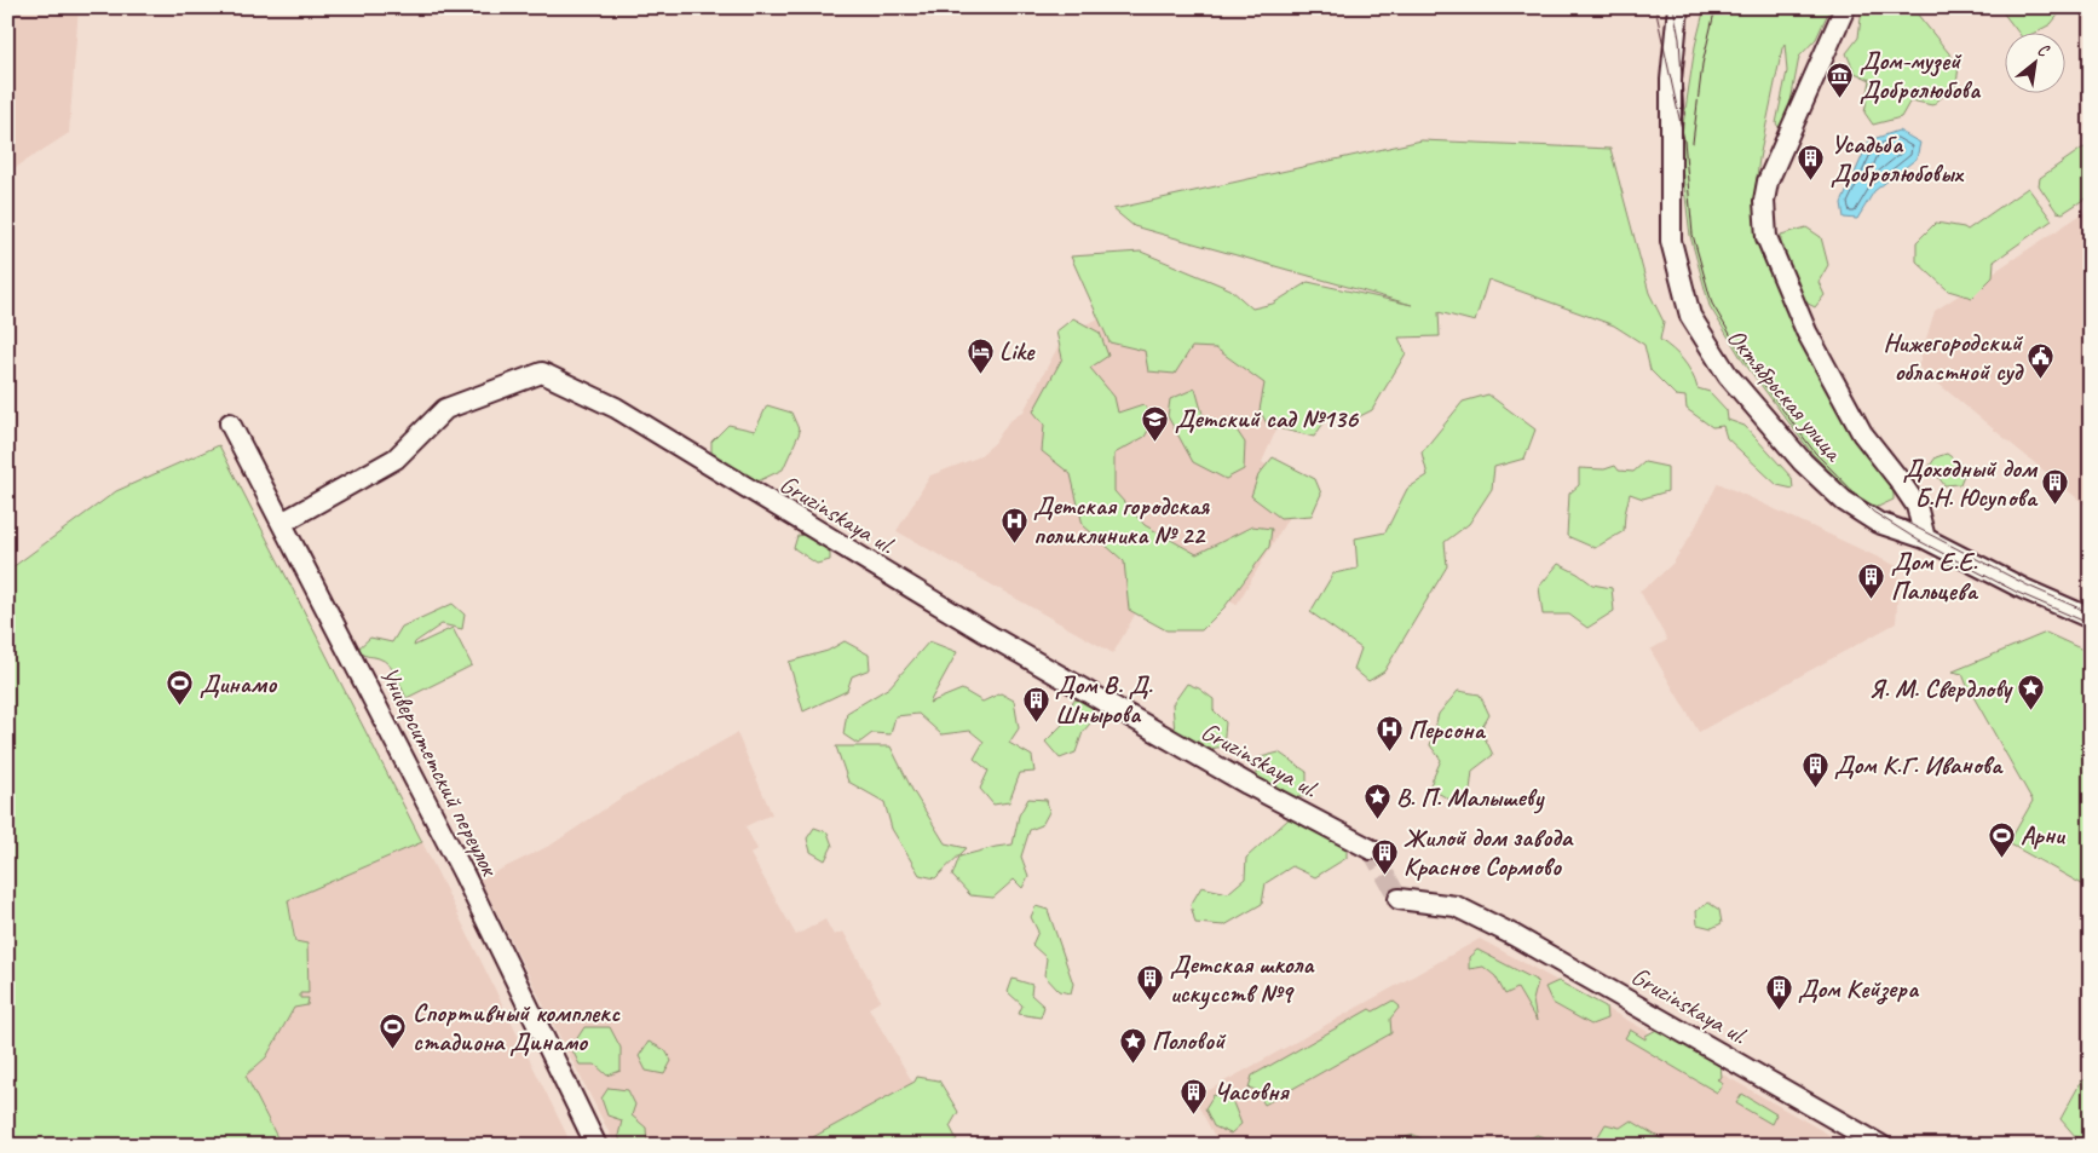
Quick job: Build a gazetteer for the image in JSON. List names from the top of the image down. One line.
{"streets":{"street":["Октябрьская улица","Gruzinskaya ul.","Университетский переулок"]},"crossings":[["Gruzinskaya ul.","Университетский переулок"]],"places":{"museum":["Дом-музей Добролюбова"],"building":["Усадьба Добролюбовых","Доходный дом Б.Н. Юсупова","Дом Е.Е. Пальцева","Дом В. Д. Шнырова","Дом К.Г. Иванова","Жилой дом завода Красное Сормово","Детская школа искусств №9","Дом Кейзера","Часовня"],"hotel":["Like"],"public building":["Нижегородский областной суд"],"school or university":["Детский сад №136"],"hospital":["Детская городская поликлиника № 22","Персона"],"sports":["Динамо","Арни","Спортивный комплекс стадиона Динамо"],"place":["Я. М. Свердлову","В. П. Малышеву","Половой"]},"north":"top right"}
